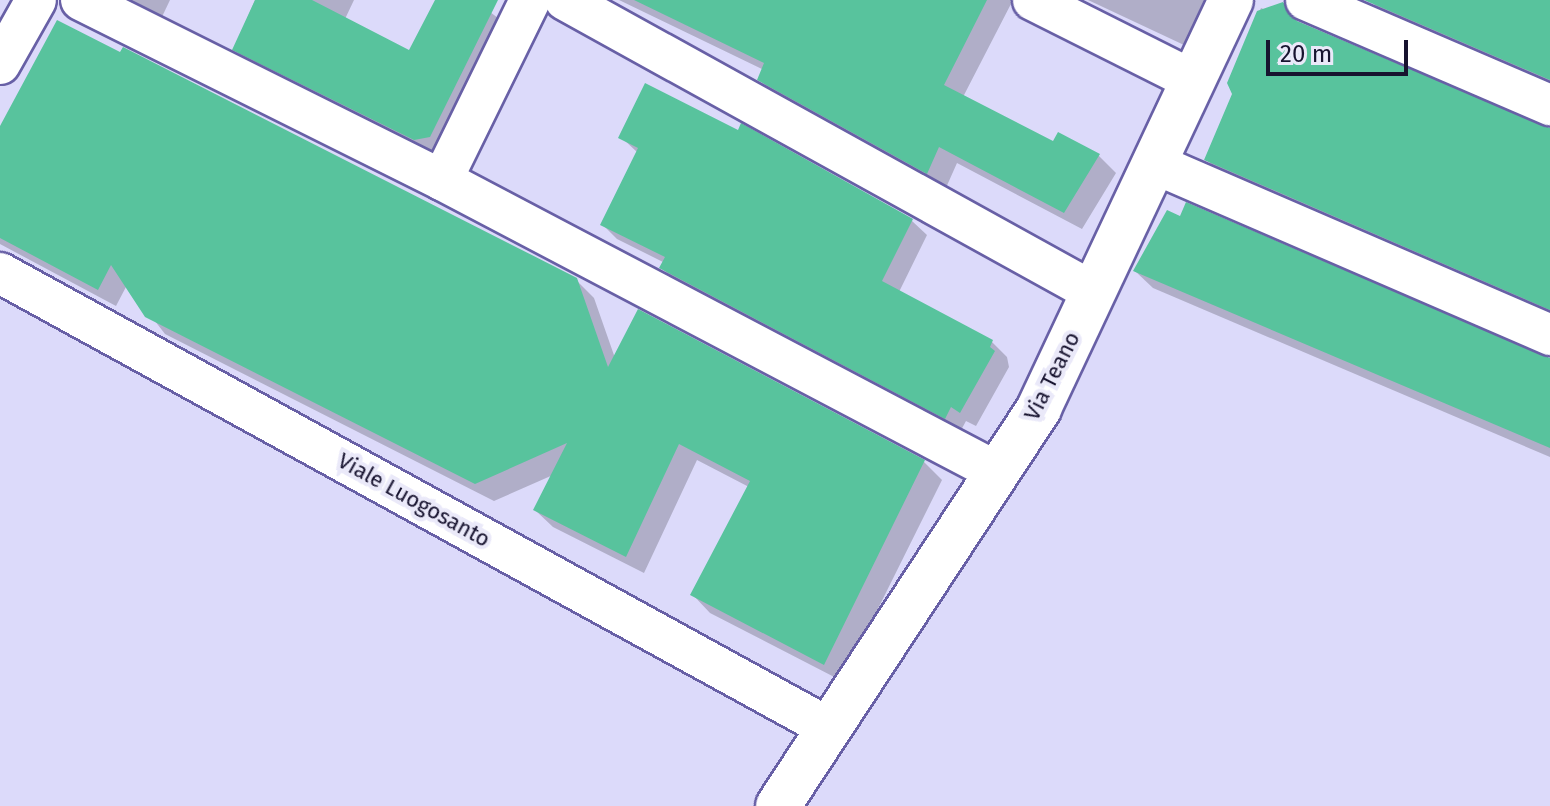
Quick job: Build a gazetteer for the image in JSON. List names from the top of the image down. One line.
{"streets":{"street":["Via Teano","Viale Luogosanto"]},"crossings":[["Via Teano","Viale Luogosanto"]],"scale_bar":"20 m"}
